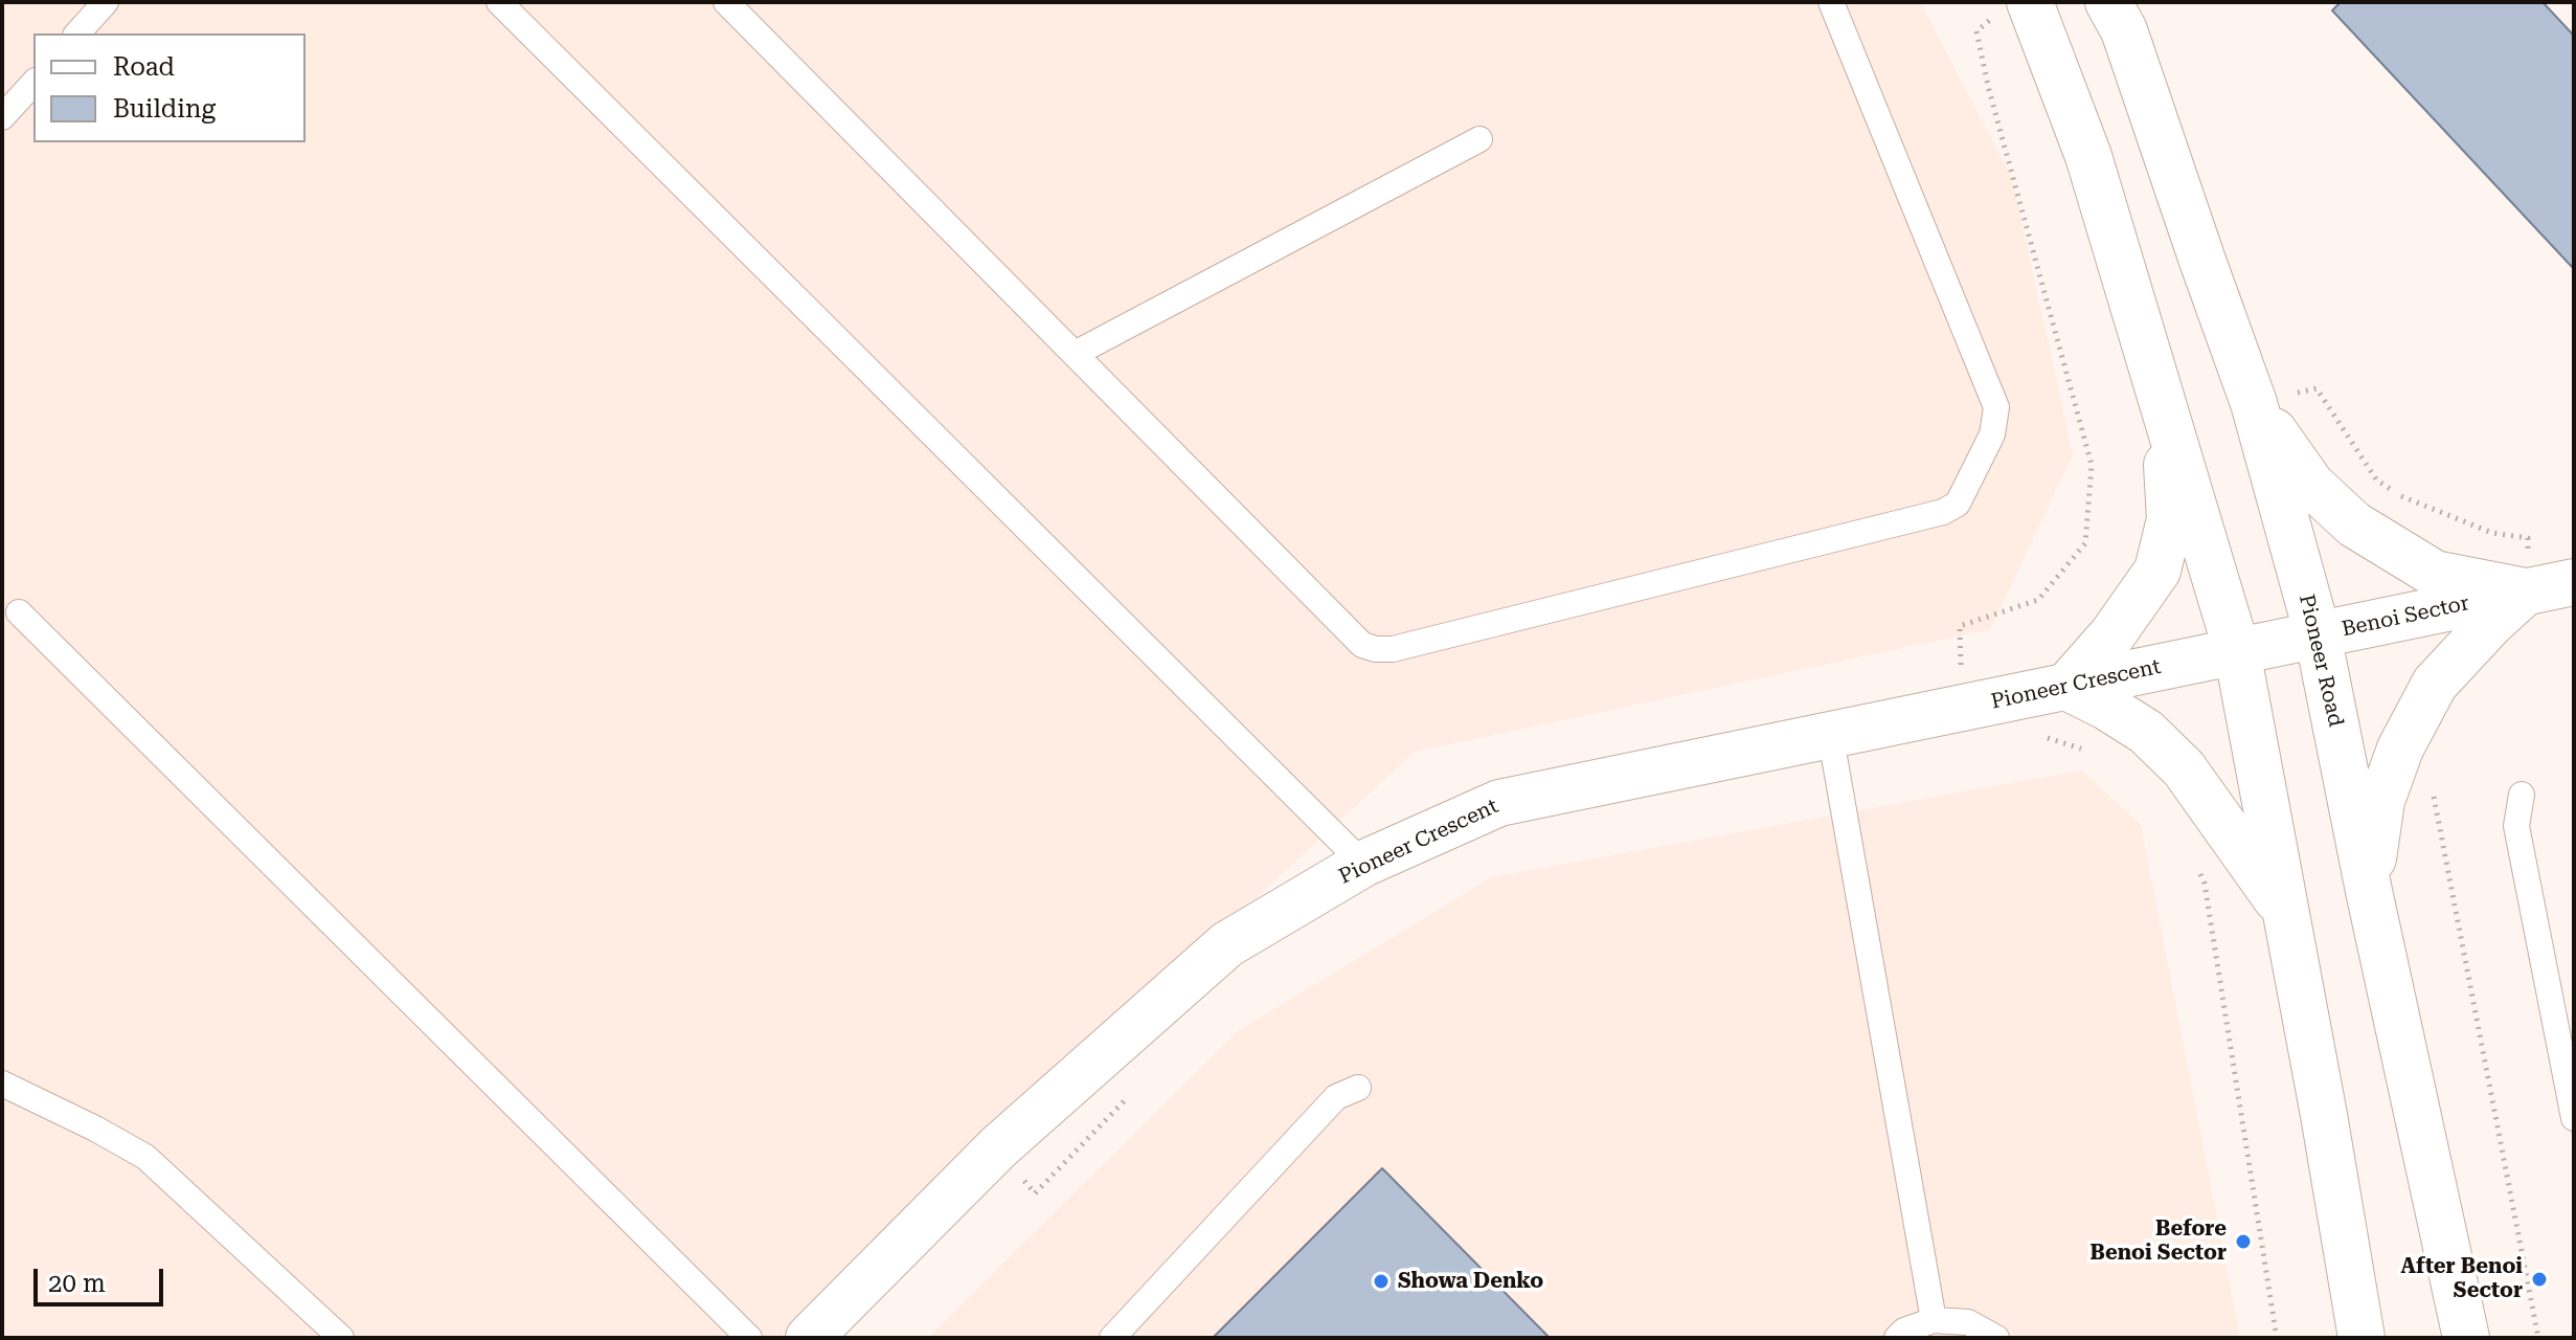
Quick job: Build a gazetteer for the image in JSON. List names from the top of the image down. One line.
{"streets":{"main road":["Benoi Sector","Pioneer Road","Pioneer Crescent"]},"crossings":[["Benoi Sector","Pioneer Road"],["Benoi Sector","Pioneer Crescent"]],"places":["Before Benoi Sector","After Benoi Sector","Showa Denko"],"legend":["Road","Building"],"scale_bar":"20 m"}
